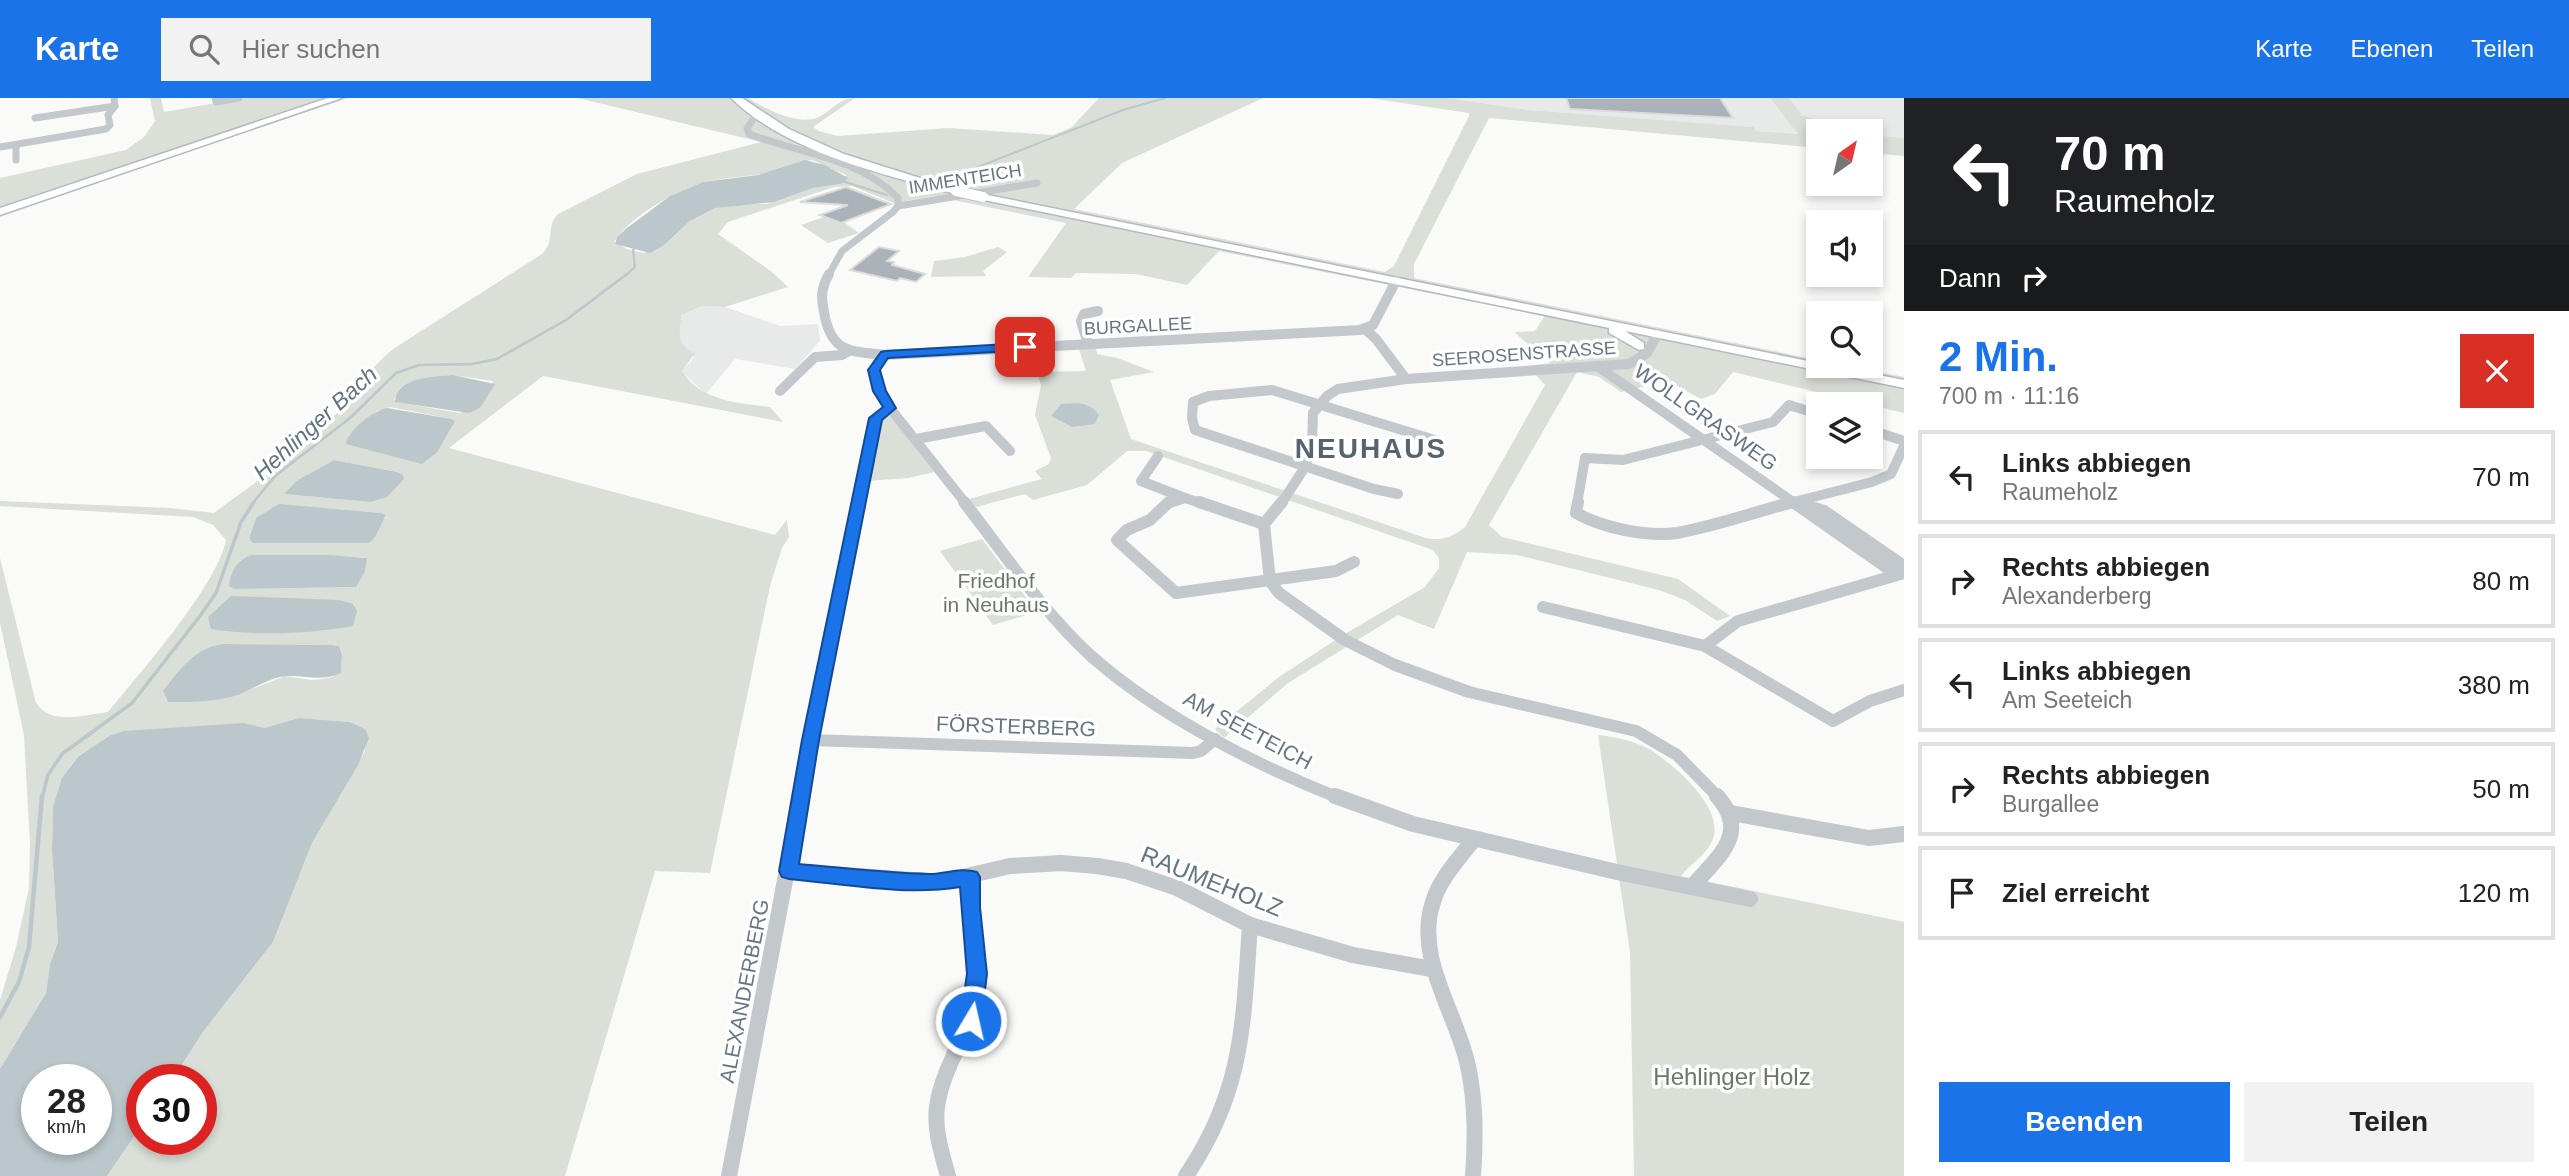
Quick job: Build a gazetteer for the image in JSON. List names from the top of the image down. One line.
{"streets":{"street":["IMMENTEICH","BURGALLEE","SEEROSENSTRASSE","WOLLGRASWEG","FÖRSTERBERG","AM SEETEICH","RAUMEHOLZ","ALEXANDERBERG"]},"crossings":[["BURGALLEE","SEEROSENSTRASSE"],["BURGALLEE","AM SEETEICH"],["SEEROSENSTRASSE","WOLLGRASWEG"],["FÖRSTERBERG","AM SEETEICH"],["FÖRSTERBERG","ALEXANDERBERG"],["AM SEETEICH","ALEXANDERBERG"],["RAUMEHOLZ","ALEXANDERBERG"]],"districts":["NEUHAUS"],"water":["Hehlinger Bach"],"parks":["Friedhof in Neuhaus","Hehlinger Holz"],"north":"top right","page":{"header":"Karte","search":"Hier suchen","nav":["Karte","Ebenen","Teilen"],"turn":["70 m","Raumeholz"],"then":"Dann","heading":["2 Min.","700 m · 11:16"],"list":[{"name":"Links abbiegen","note":"Raumeholz","value":"70 m"},{"name":"Rechts abbiegen","note":"Alexanderberg","value":"80 m"},{"name":"Links abbiegen","note":"Am Seeteich","value":"380 m"},{"name":"Rechts abbiegen","note":"Burgallee","value":"50 m"},{"name":"Ziel erreicht","value":"120 m"}],"speed":"28 km/h","limit":"30","buttons":["Beenden","Teilen"]}}
